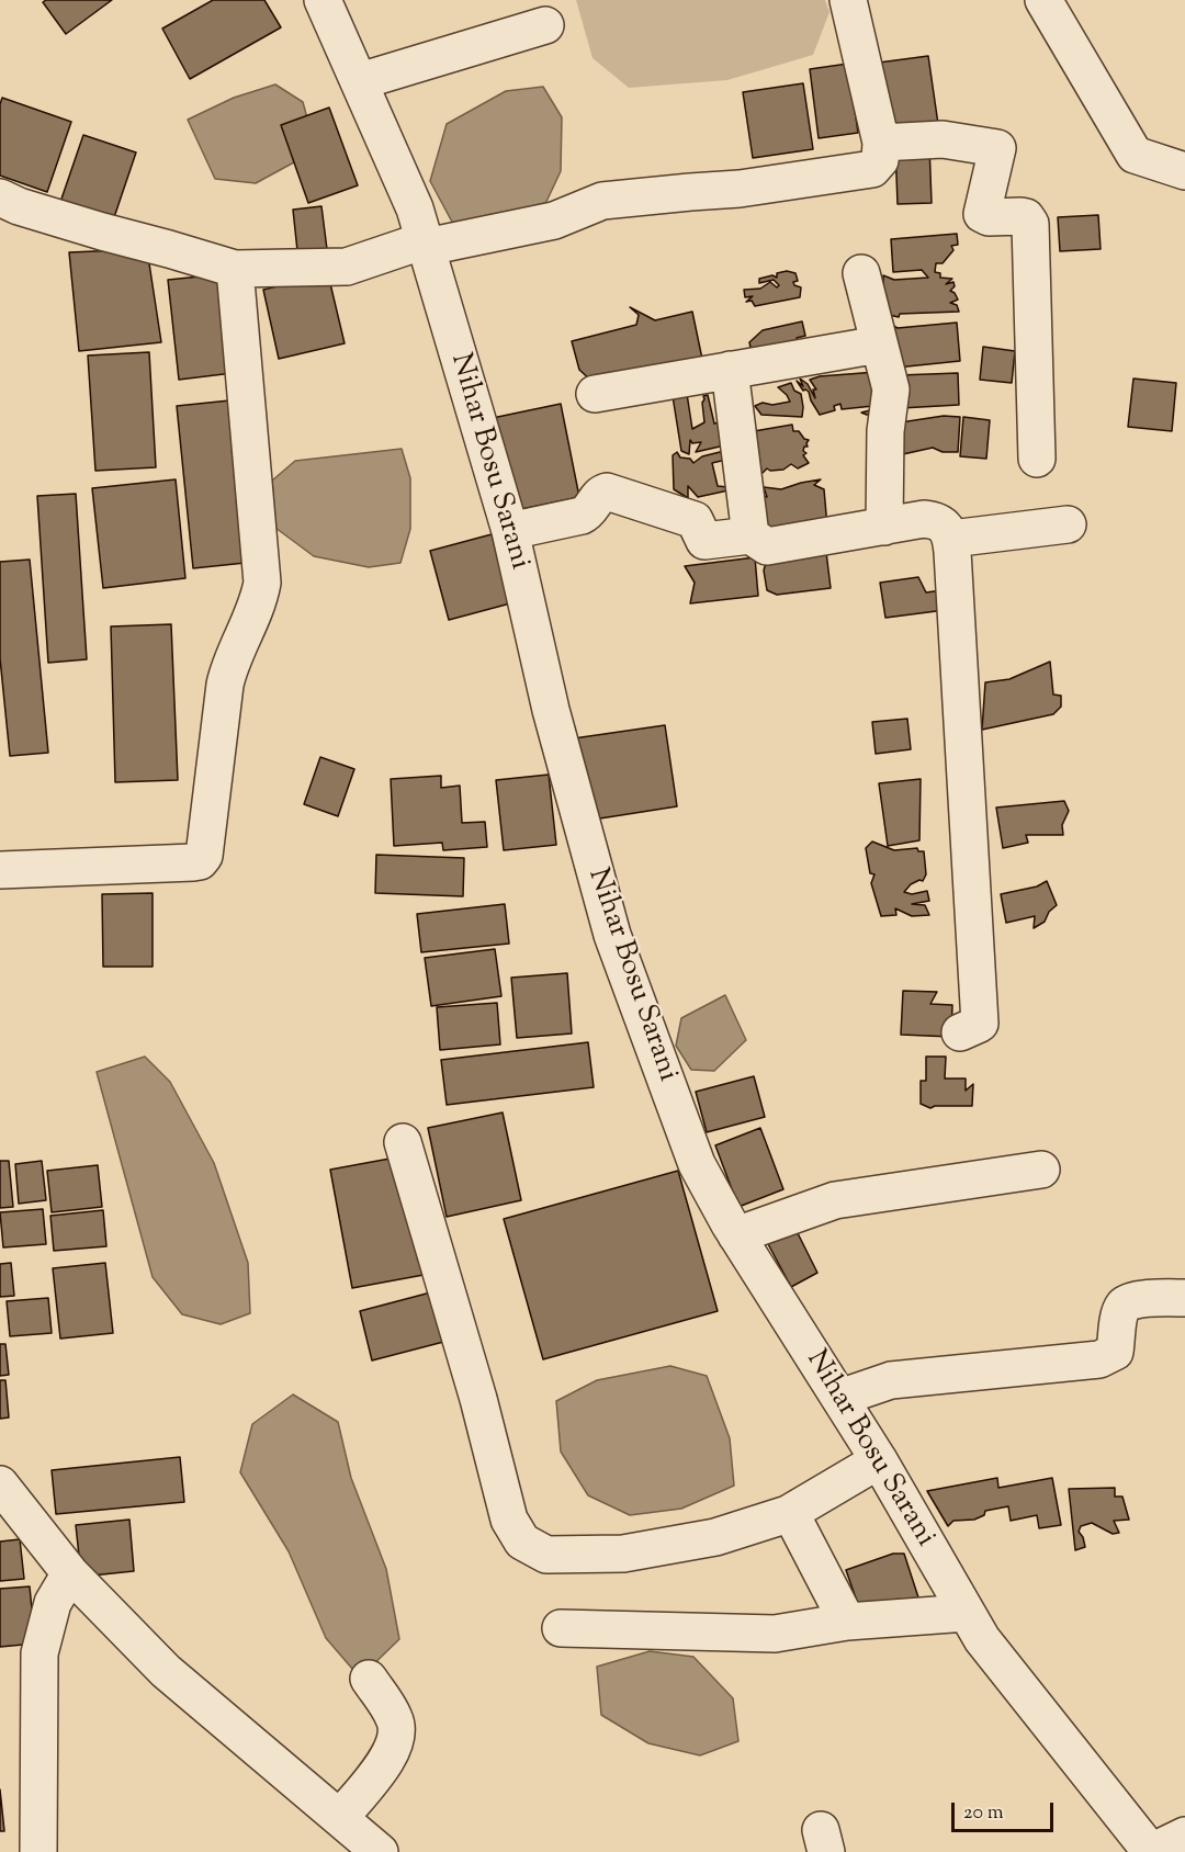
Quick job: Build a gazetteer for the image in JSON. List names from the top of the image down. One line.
{"streets":{"street":["Nihar Bosu Sarani"]},"scale_bar":"20 m"}
